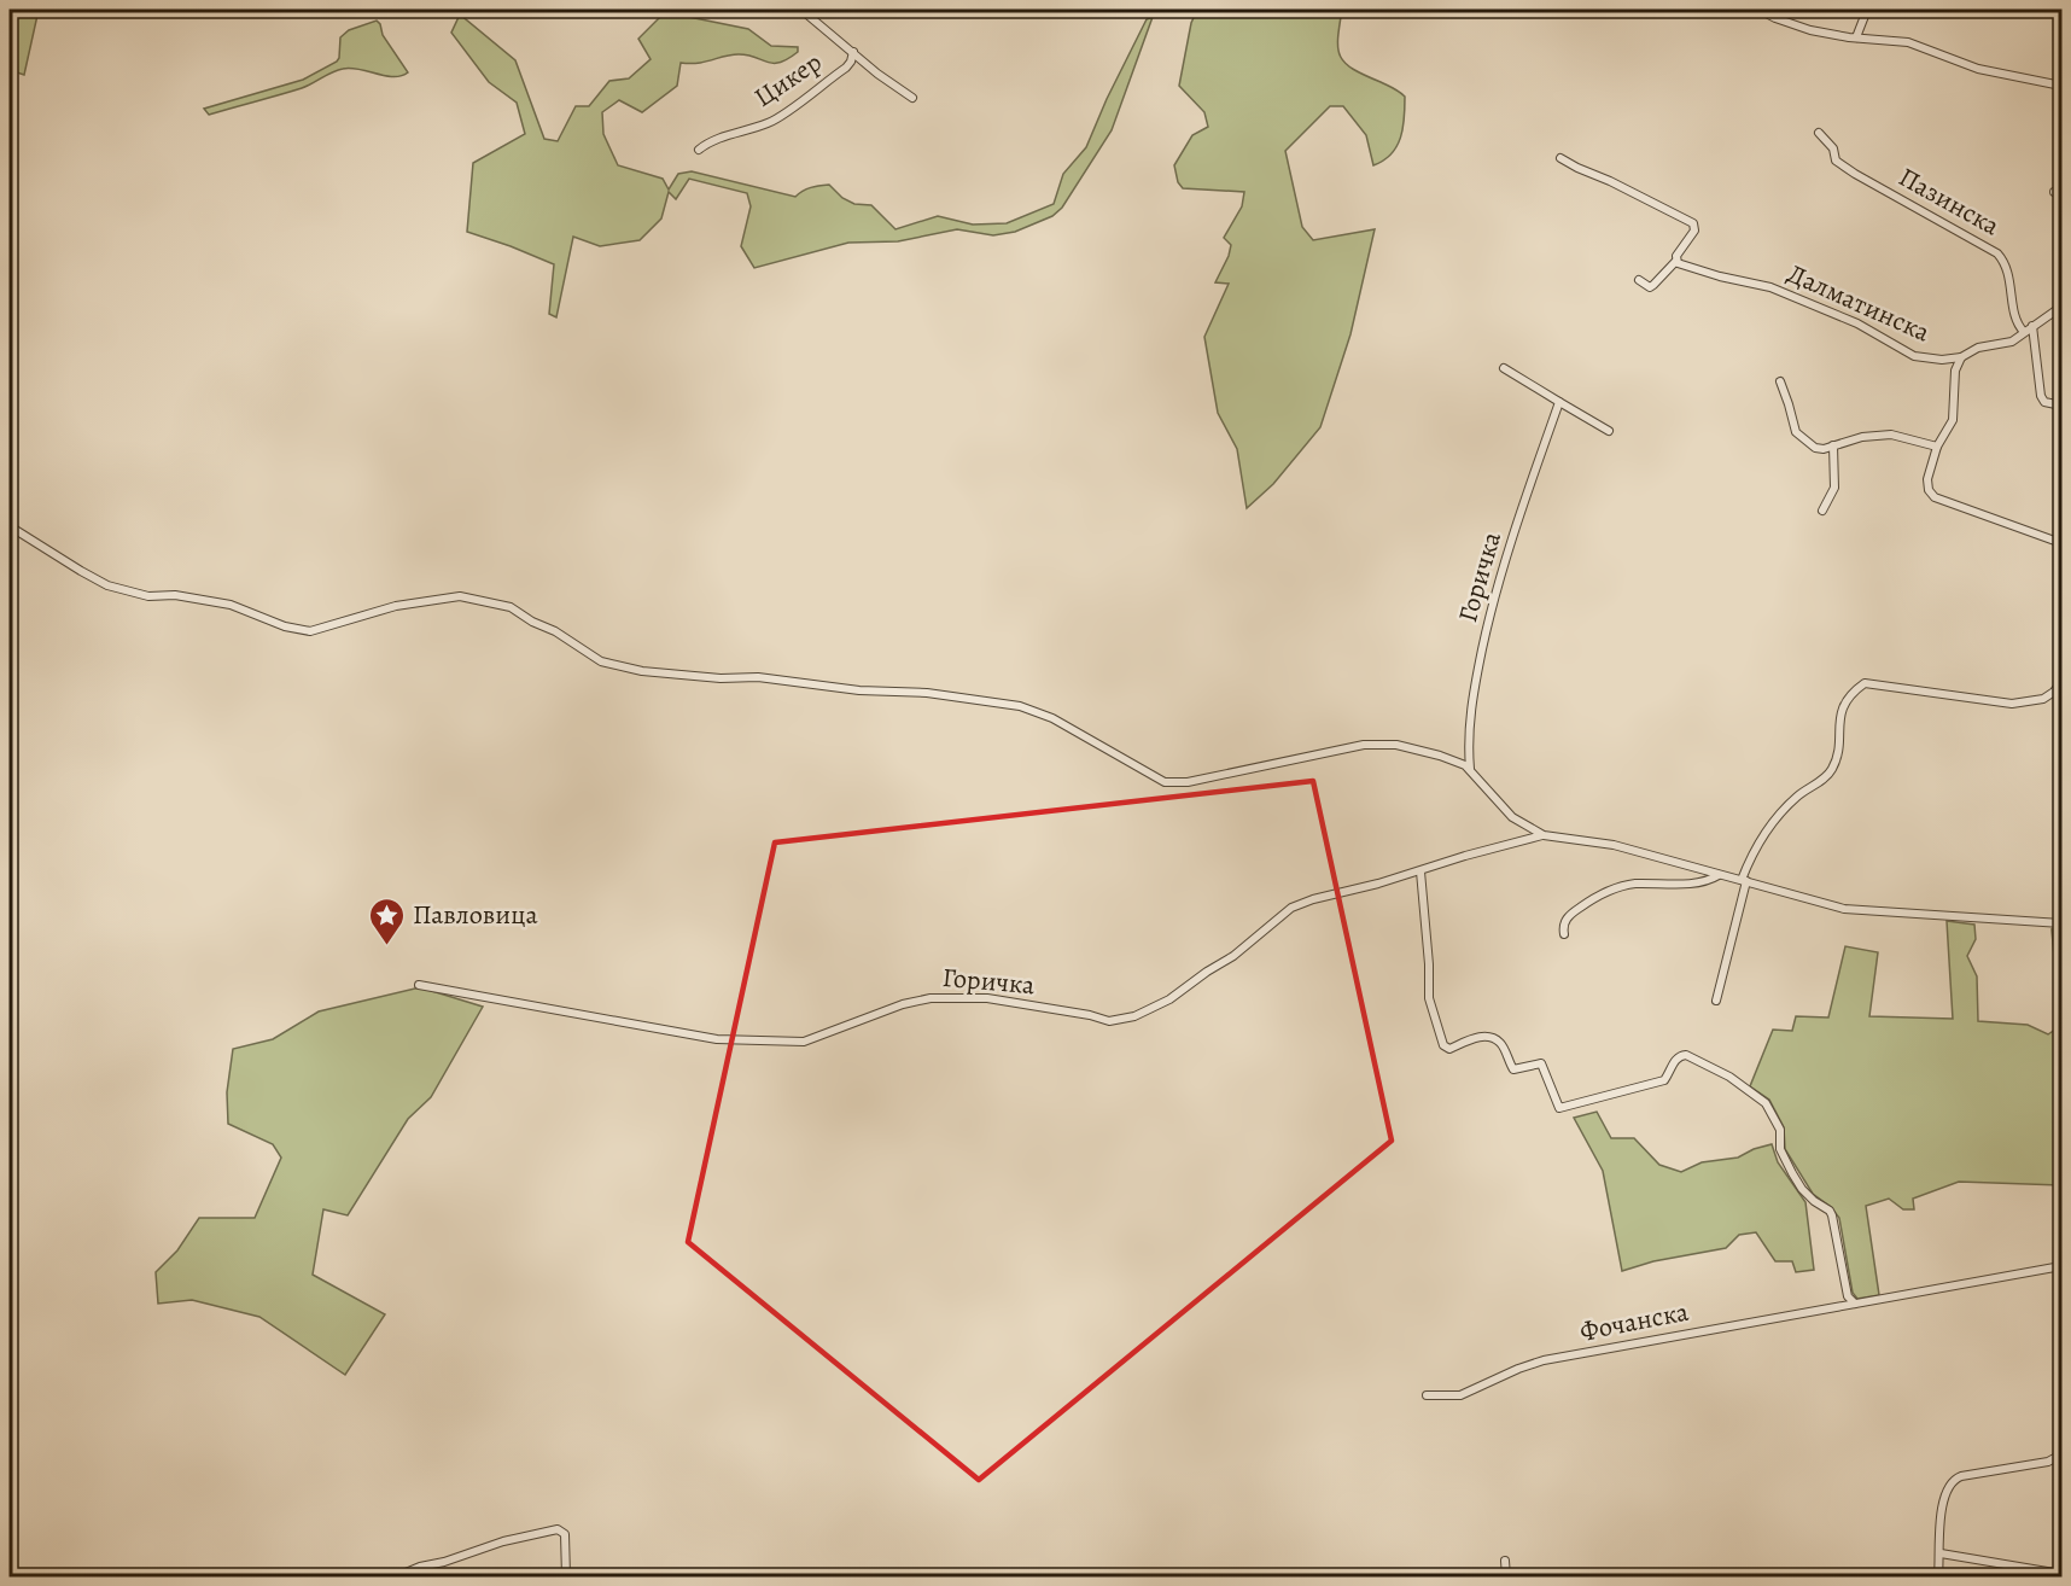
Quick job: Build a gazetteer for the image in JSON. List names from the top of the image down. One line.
{"streets":{"street":["Цикер","Пазинска","Далматинска","Горичка","Фочанска"]},"places":{"place":["Павловица"]}}
